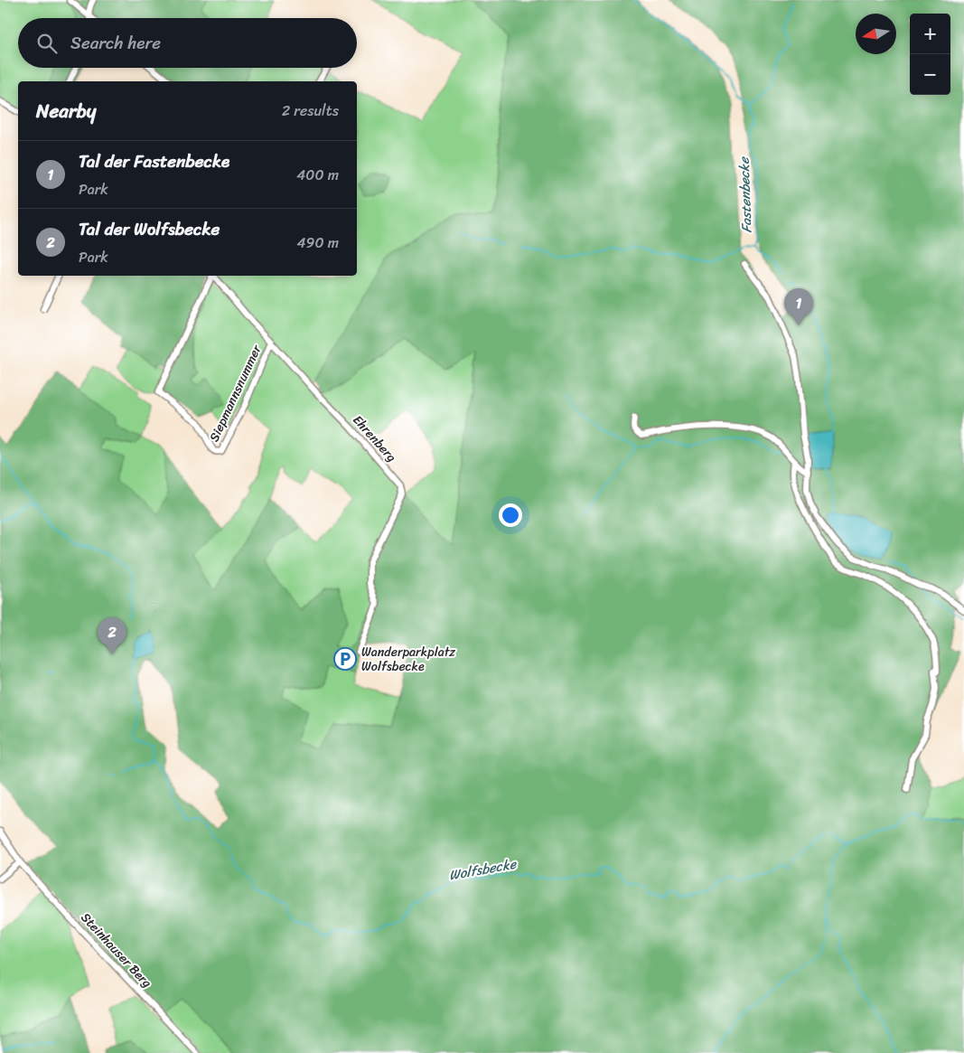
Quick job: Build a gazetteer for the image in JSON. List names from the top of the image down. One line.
{"streets":{"street":["Siepmannsnummer","Ehrenberg","Steinhauser Berg"]},"crossings":[["Siepmannsnummer","Ehrenberg"]],"water":["Fastenbecke","Wolfsbecke"],"places":{"parking":["Wanderparkplatz Wolfsbecke"]},"north":"left","page":{"map_buttons":["+","−"],"search":"Search here","heading":["Nearby","2 results"],"list":[{"mark":"1","name":"Tal der Fastenbecke","note":"Park","value":"400 m"},{"mark":"2","name":"Tal der Wolfsbecke","note":"Park","value":"490 m"}],"pins":["1","2"]}}
